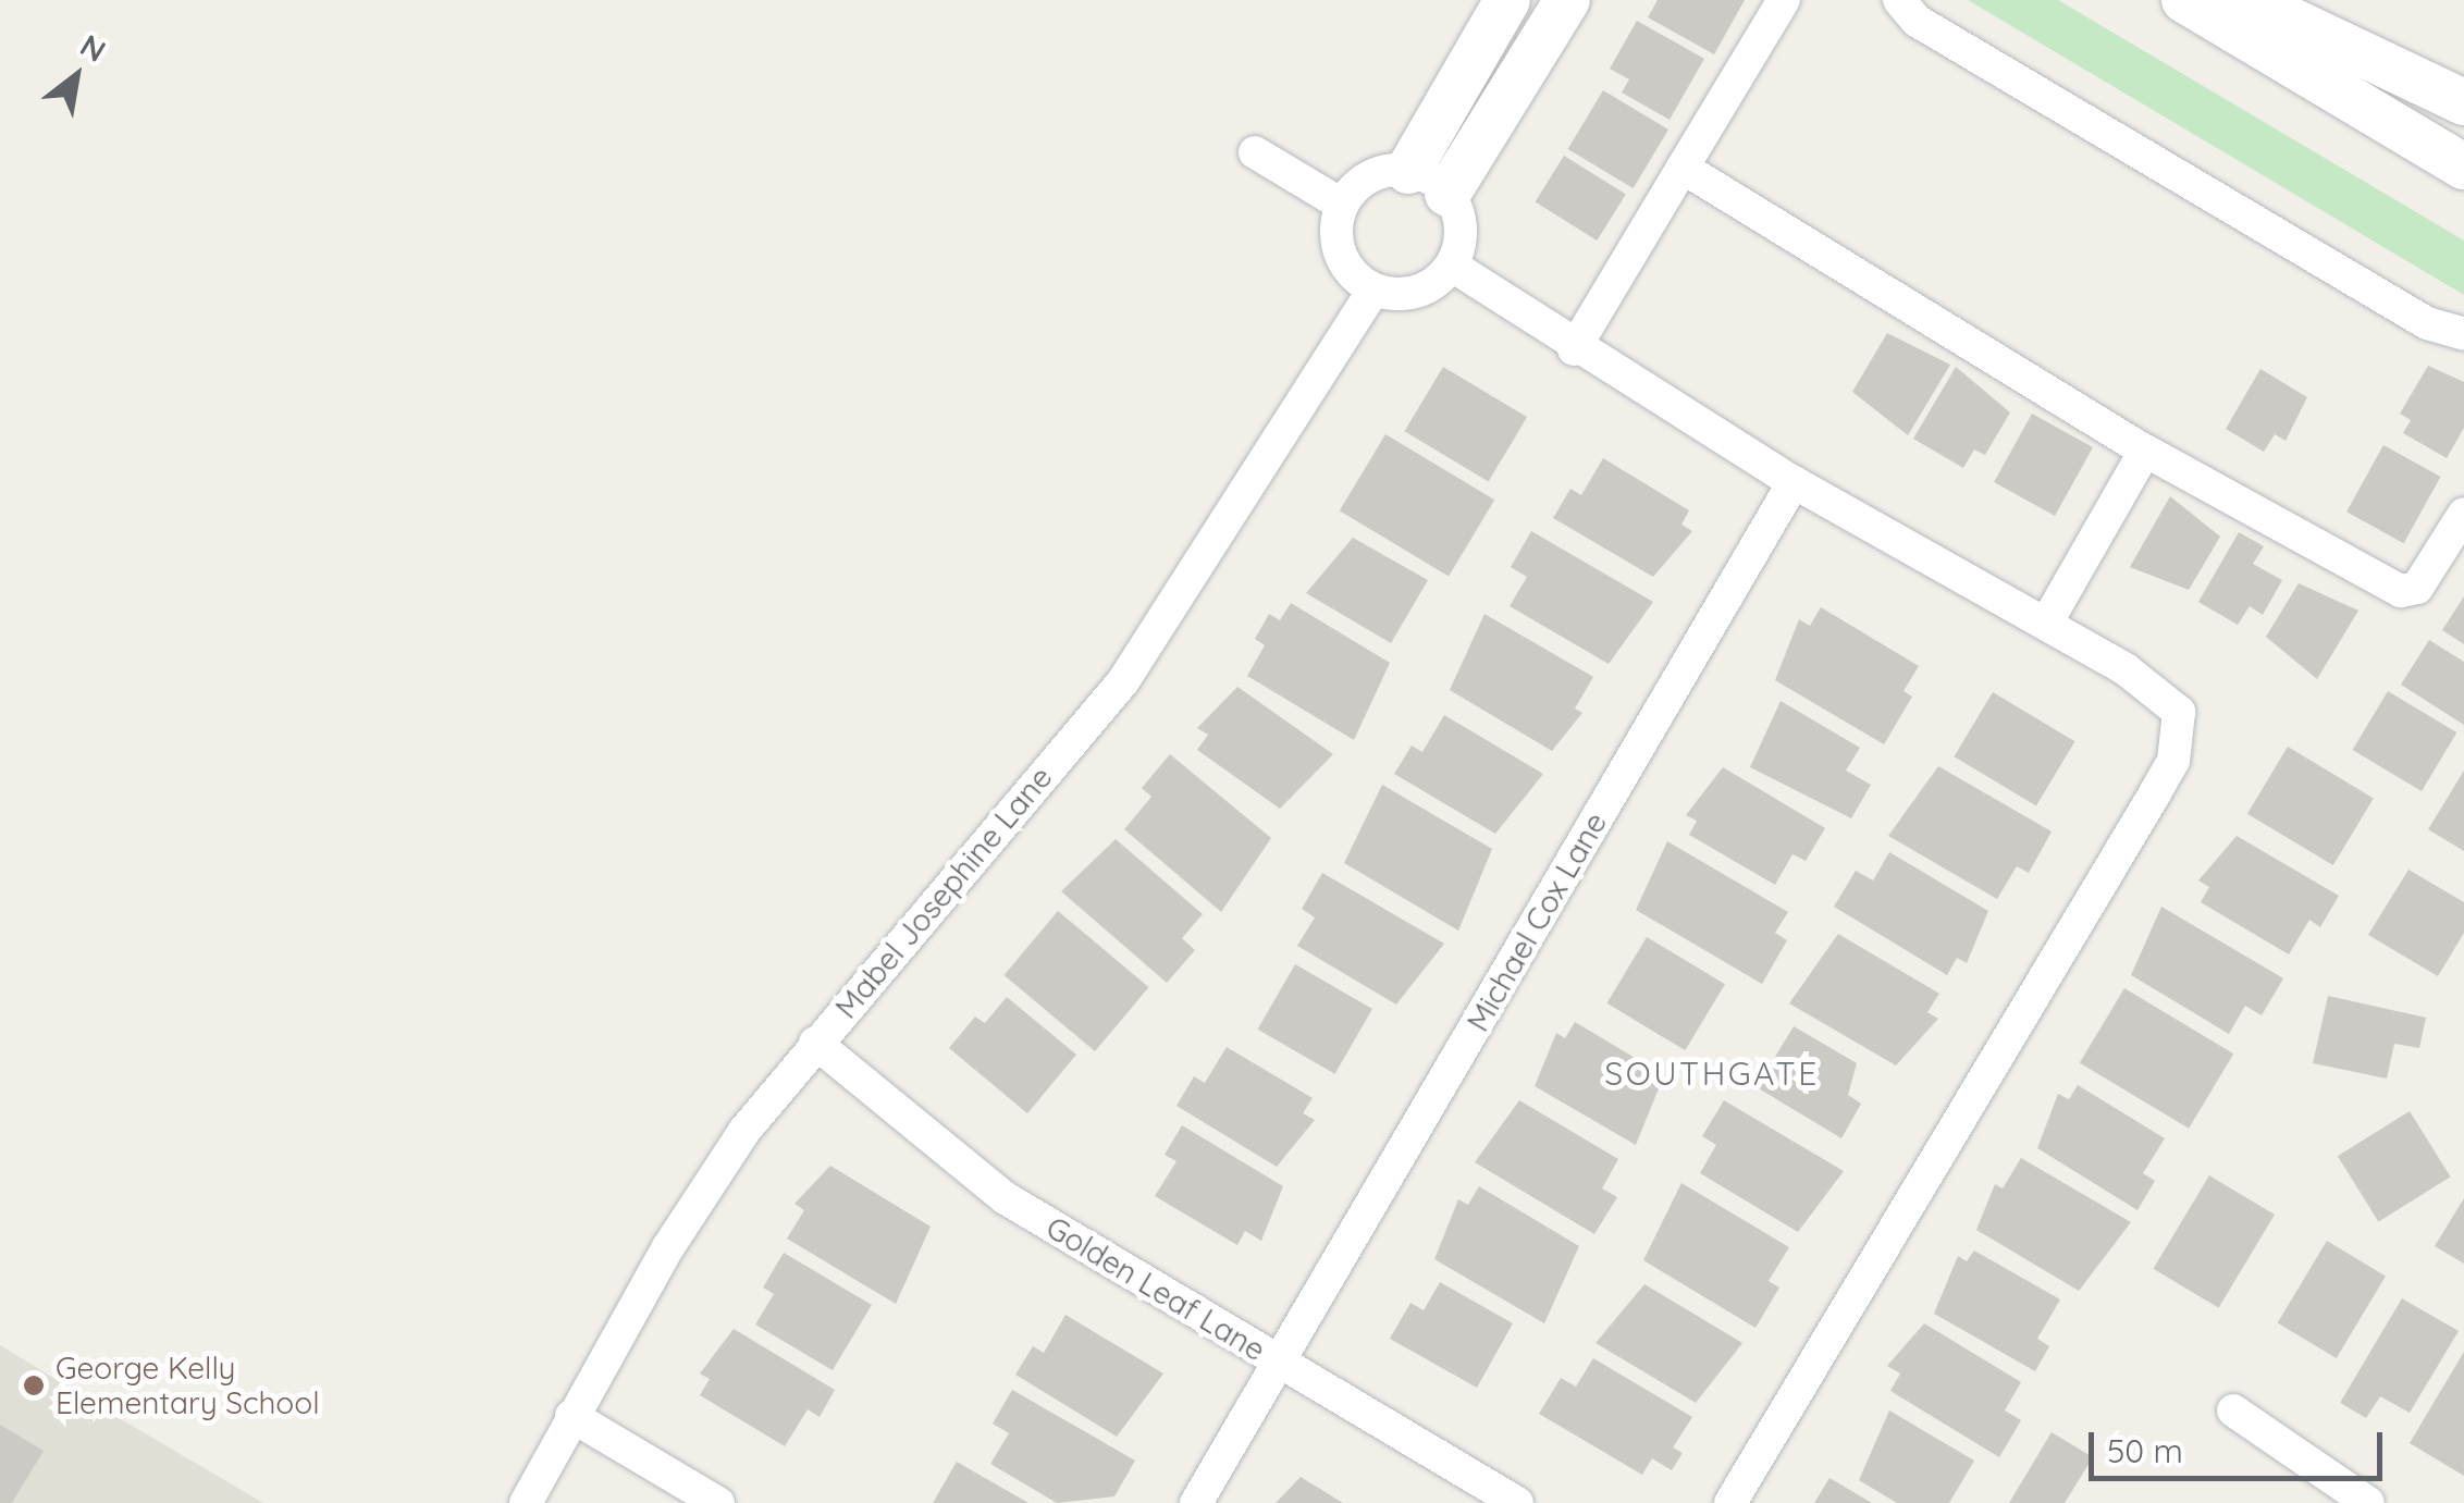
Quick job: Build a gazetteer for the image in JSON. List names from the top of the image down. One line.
{"streets":{"street":["Mabel Josephine Lane","Michael Cox Lane","Golden Leaf Lane"]},"crossings":[["Mabel Josephine Lane","Golden Leaf Lane"],["Michael Cox Lane","Golden Leaf Lane"]],"districts":["SOUTHGATE"],"places":["George Kelly Elementary School"],"scale_bar":"50 m","north":"top right"}
